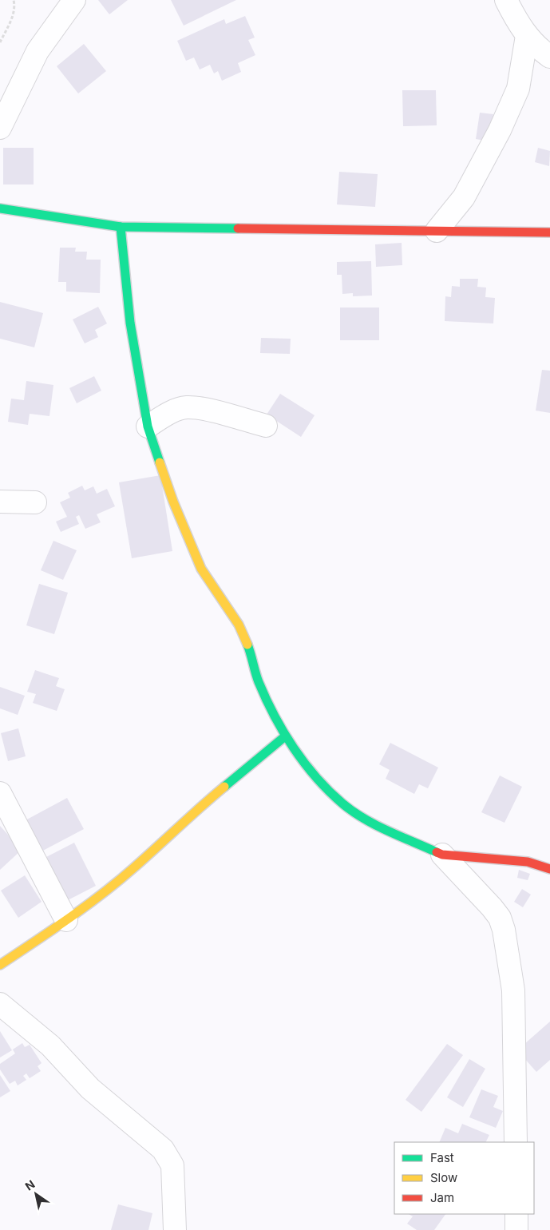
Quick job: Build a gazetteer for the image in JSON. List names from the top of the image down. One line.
{"legend":["Fast","Slow","Jam"],"north":"top left"}
